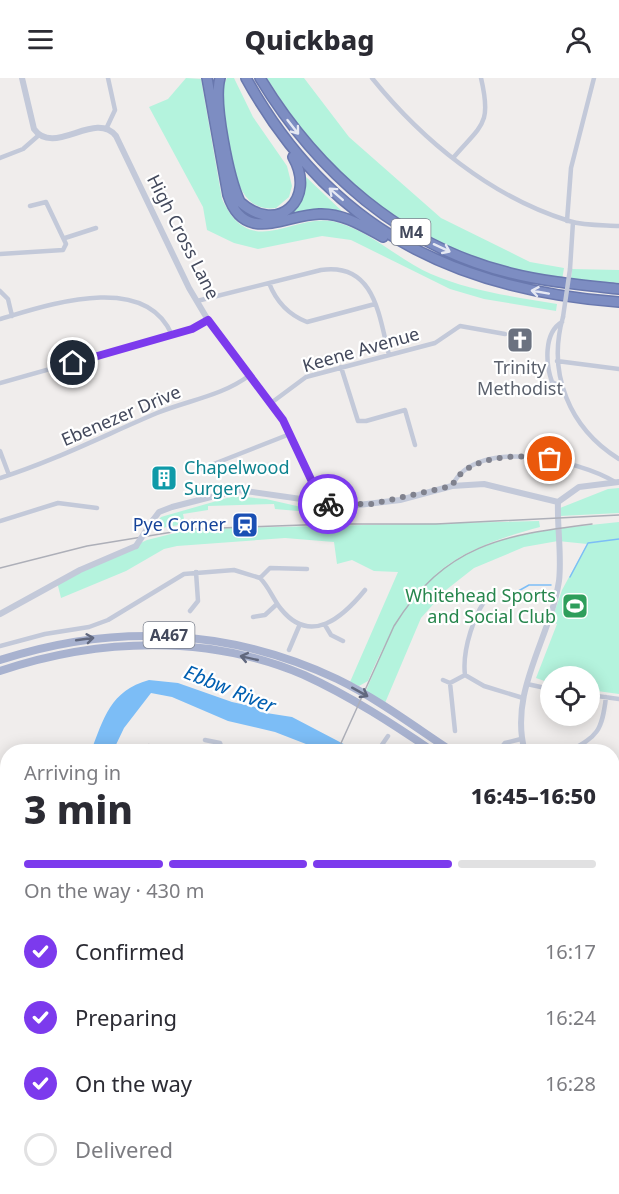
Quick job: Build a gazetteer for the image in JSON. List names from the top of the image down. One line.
{"streets":{"highway":["M4"],"main road":["A467"],"street":["High Cross Lane","Keene Avenue","Ebenezer Drive"]},"crossings":[["High Cross Lane","Keene Avenue"],["High Cross Lane","Ebenezer Drive"]],"water":["Ebbw River"],"places":{"church":["Trinity Methodist"],"building":["Chapelwood Surgery"],"station":["Pye Corner"],"sports":["Whitehead Sports and Social Club"]},"page":{"header":"Quickbag","heading":["3 min","Arriving in","16:45–16:50"],"bar":"On the way · 430 m","list":[["Confirmed","16:17"],["Preparing","16:24"],["On the way","16:28"],"Delivered"]}}
